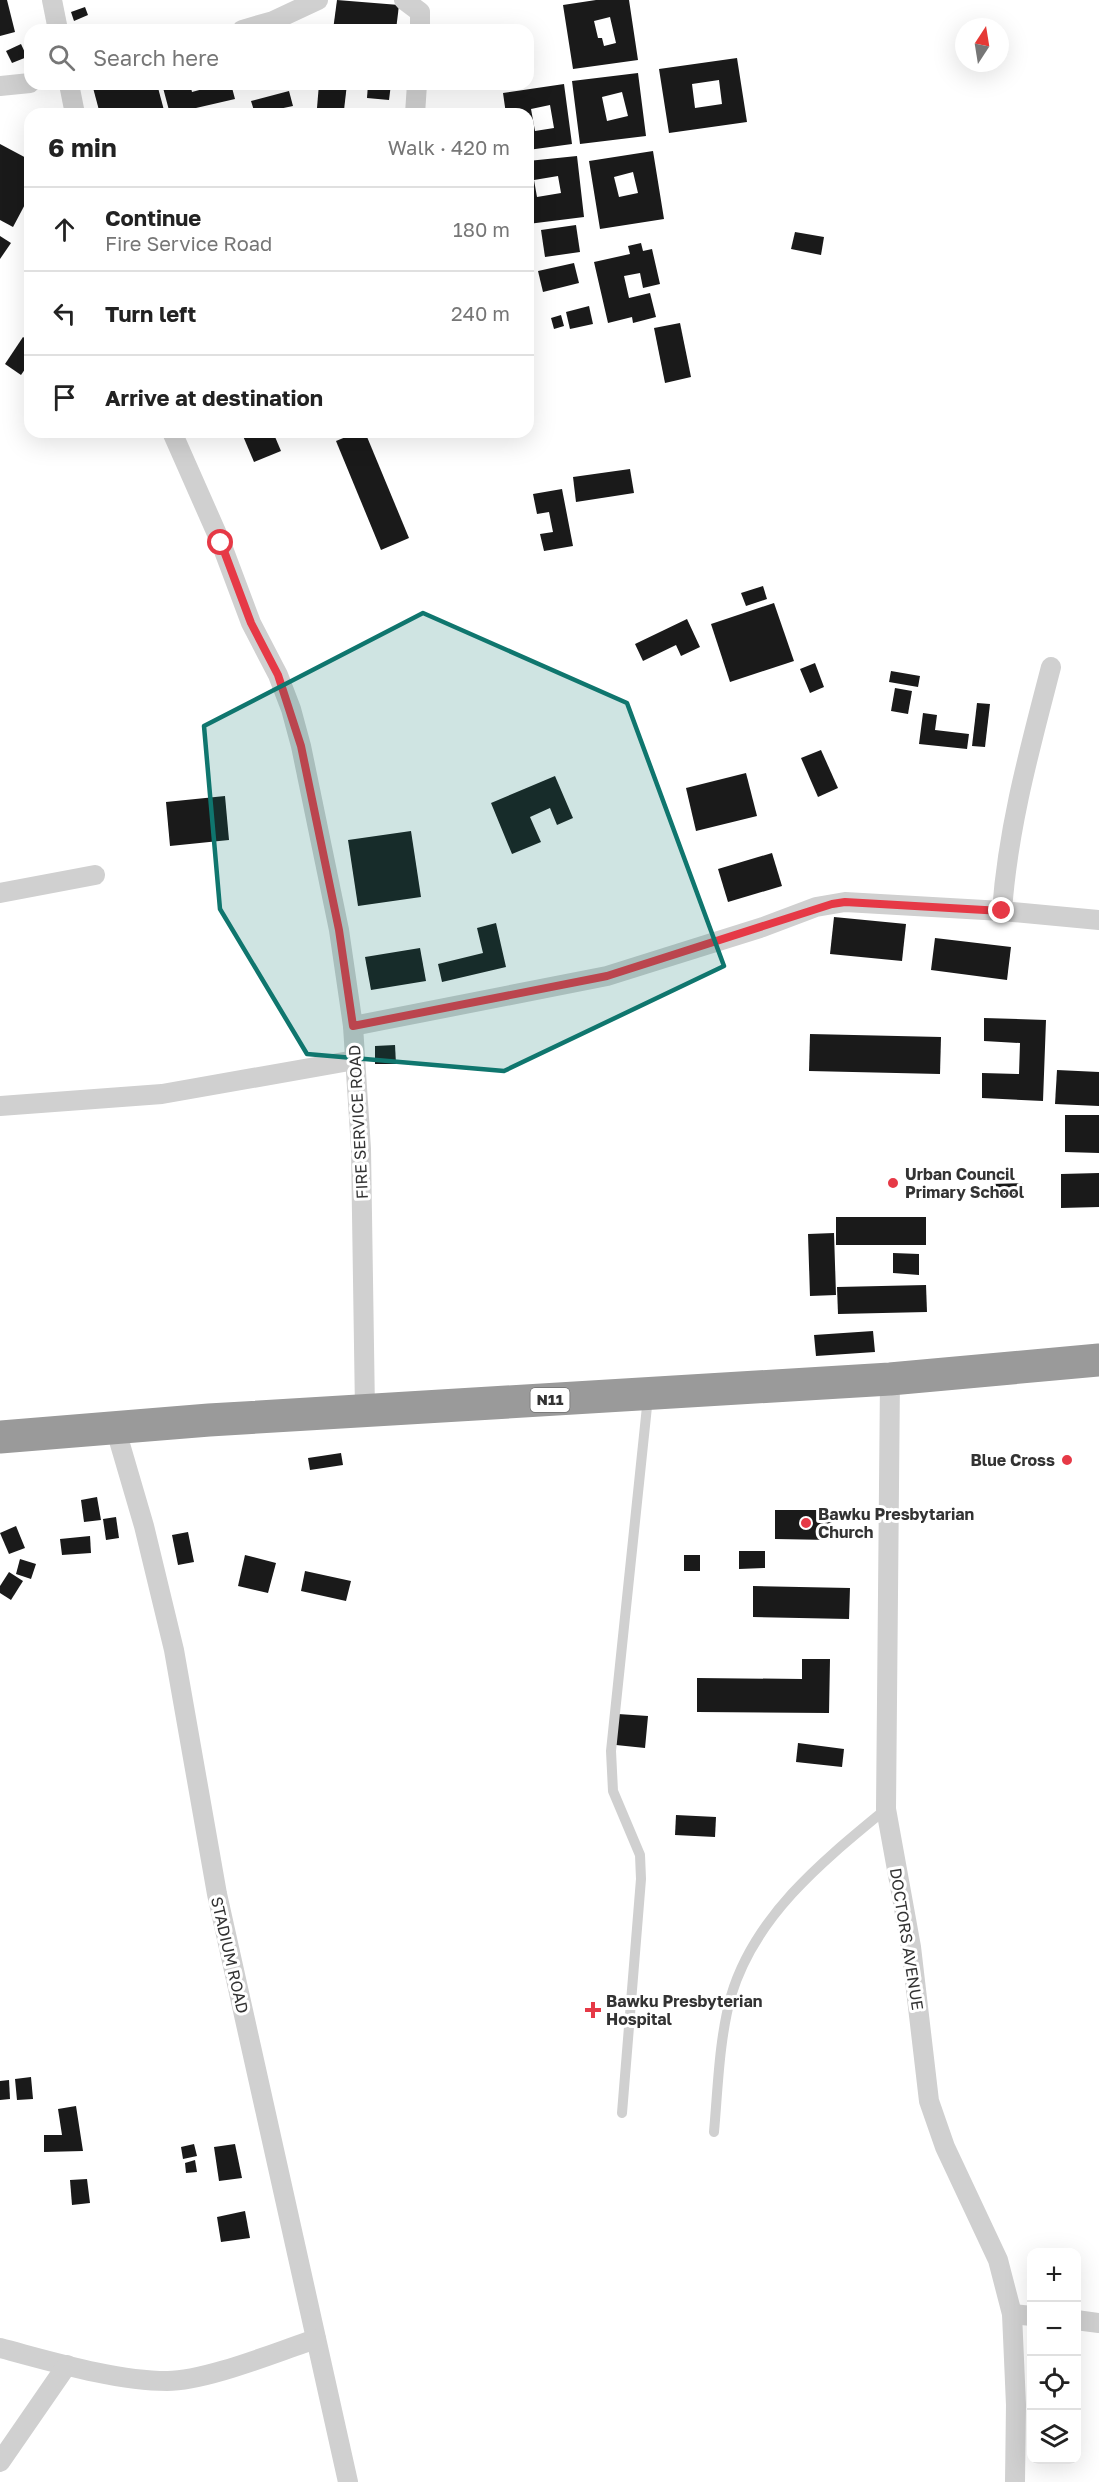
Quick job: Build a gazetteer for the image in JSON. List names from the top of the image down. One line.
{"streets":{"highway":["N11"],"street":["FIRE SERVICE ROAD","DOCTORS AVENUE","STADIUM ROAD"]},"crossings":[["FIRE SERVICE ROAD","N11"],["N11","DOCTORS AVENUE"],["N11","STADIUM ROAD"]],"places":{"other":["Urban Council Primary School","Blue Cross","Bawku Presbytarian Church"],"health":["Bawku Presbyterian Hospital"]},"north":"top","page":{"search":"Search here","heading":["6 min","Walk · 420 m"],"list":[["Continue","Fire Service Road","180 m"],["Turn left","240 m"],"Arrive at destination"],"map_buttons":["+","−"]}}
